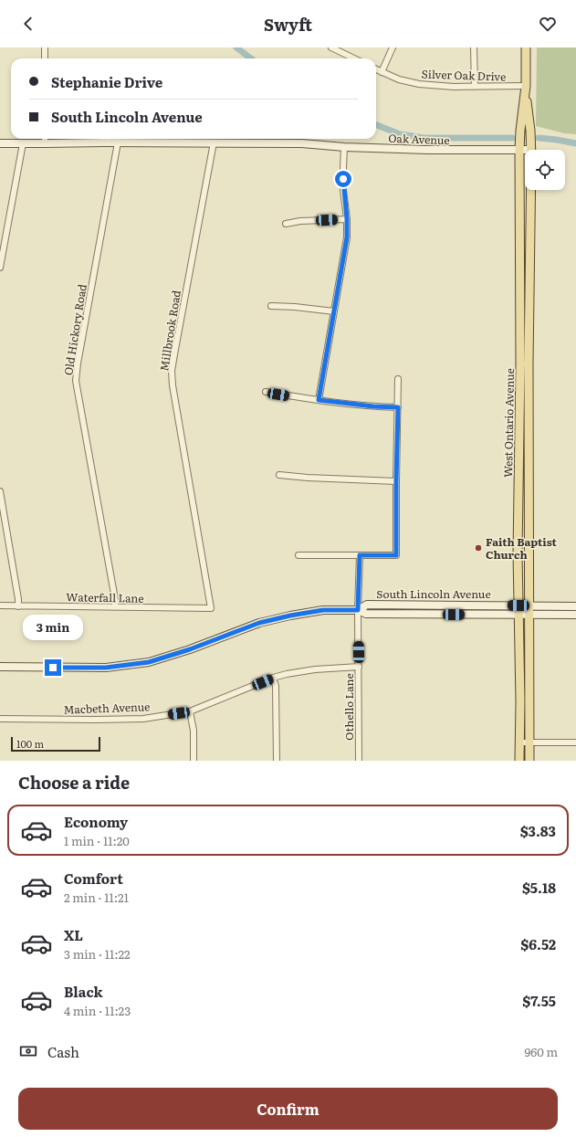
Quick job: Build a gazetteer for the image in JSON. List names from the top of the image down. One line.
{"streets":{"main road":["Oak Avenue","West Ontario Avenue","South Lincoln Avenue"],"street":["Silver Oak Drive","Old Hickory Road","Millbrook Road","Waterfall Lane","Othello Lane","Macbeth Avenue"]},"crossings":[["Silver Oak Drive","West Ontario Avenue"],["Oak Avenue","Old Hickory Road"],["Oak Avenue","Millbrook Road"],["Oak Avenue","West Ontario Avenue"],["Old Hickory Road","Waterfall Lane"],["Millbrook Road","Waterfall Lane"],["West Ontario Avenue","South Lincoln Avenue"],["South Lincoln Avenue","Othello Lane"],["Othello Lane","Macbeth Avenue"]],"places":["Faith Baptist Church"],"scale_bar":"100 m","page":{"header":"Swyft","banner":["Stephanie Drive","South Lincoln Avenue"],"bubble":"3 min","scale":"100 m","heading":"Choose a ride","list":[{"name":"Economy","note":"1 min · 11:20","value":"$3.83"},{"name":"Comfort","note":"2 min · 11:21","value":"$5.18"},{"name":"XL","note":"3 min · 11:22","value":"$6.52"},{"name":"Black","note":"4 min · 11:23","value":"$7.55"}],"pay":["Cash","960 m"],"buttons":"Confirm"}}
